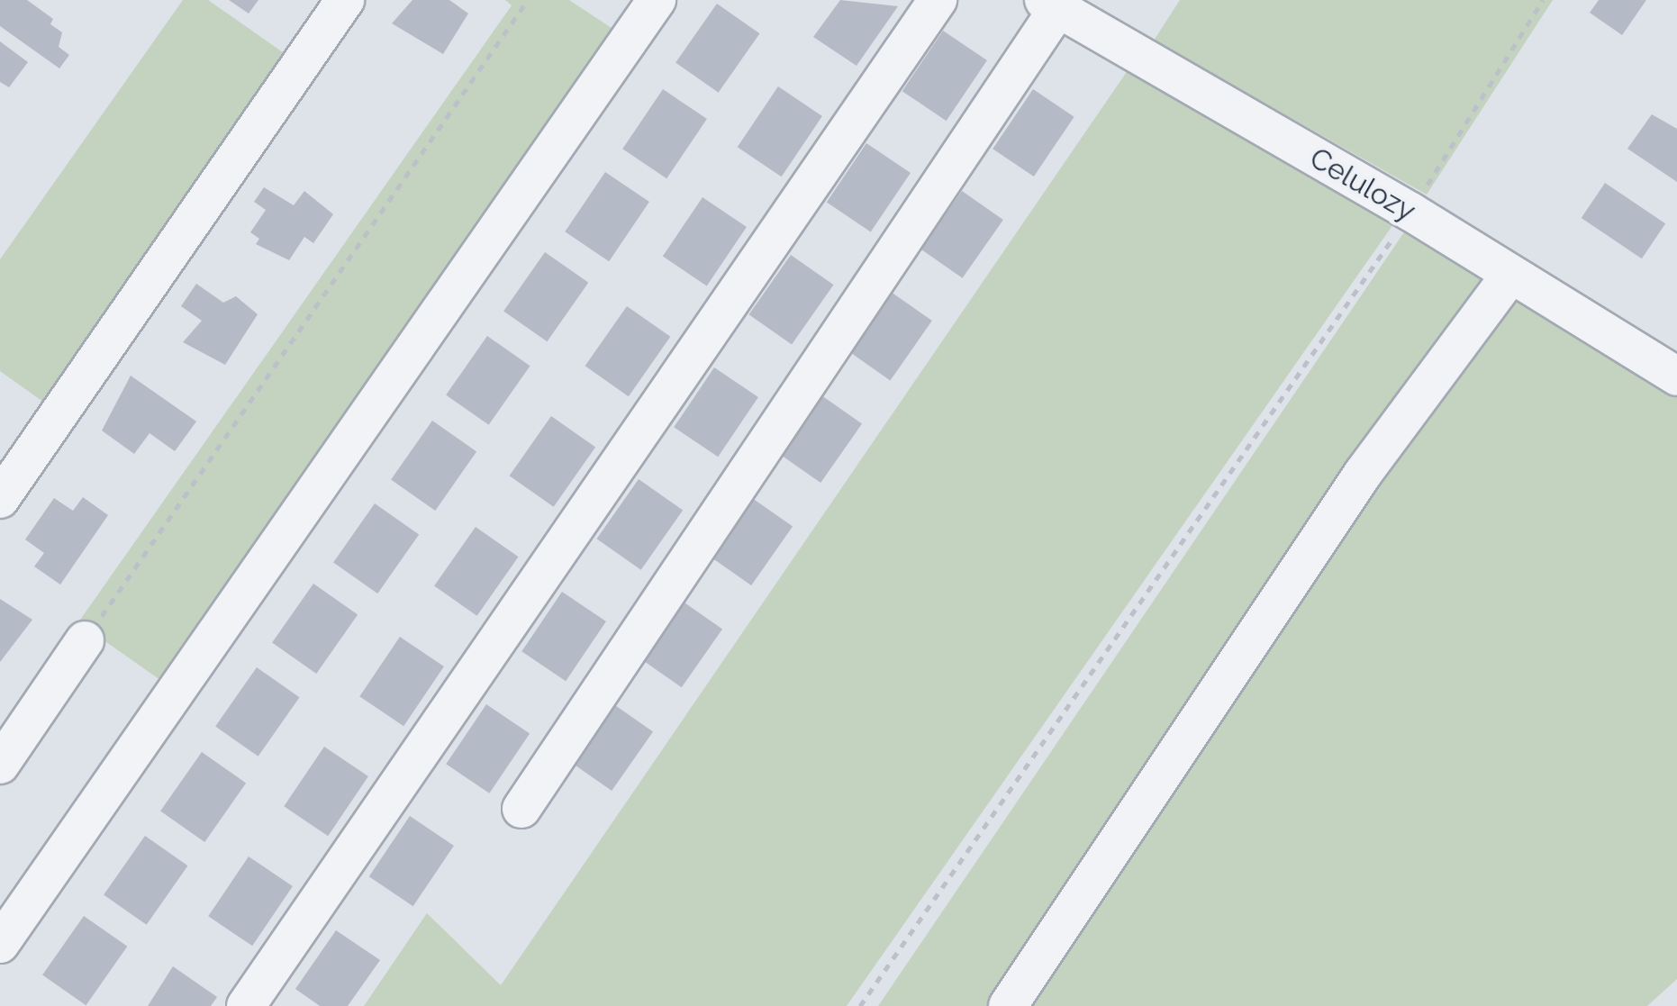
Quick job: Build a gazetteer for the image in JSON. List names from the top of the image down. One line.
{"streets":{"street":["Celulozy"]}}
